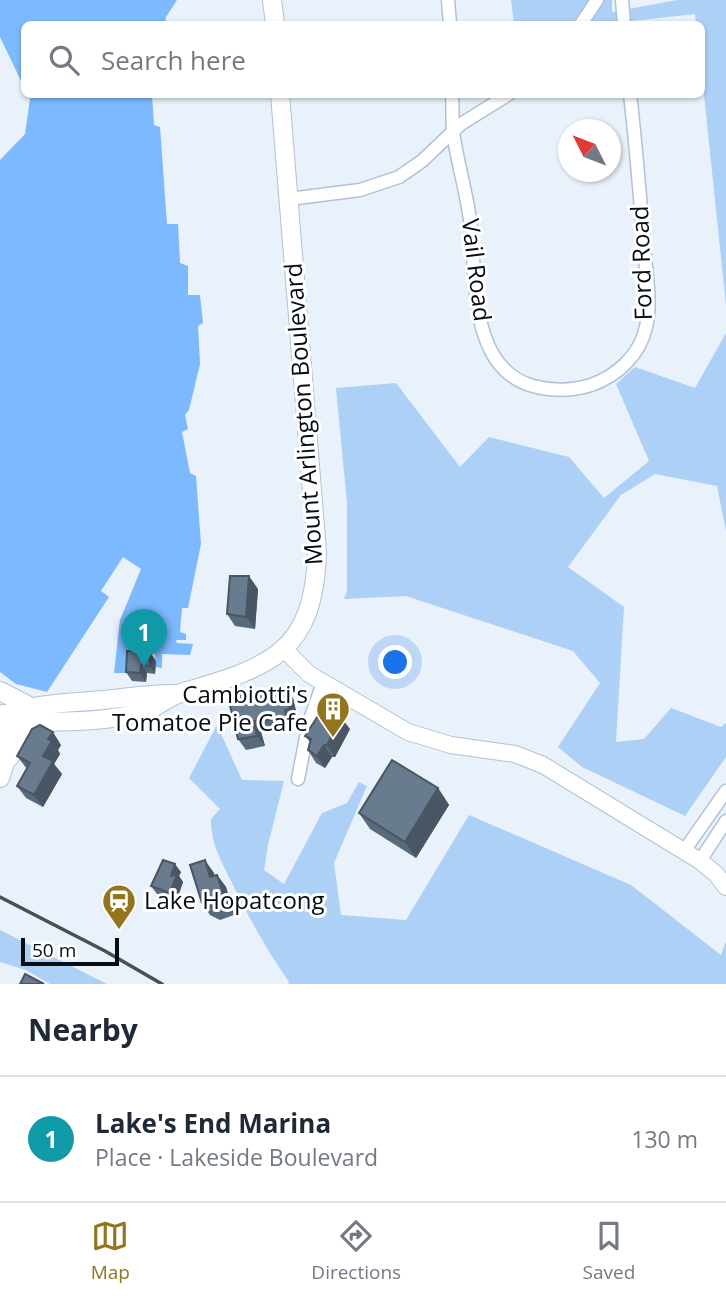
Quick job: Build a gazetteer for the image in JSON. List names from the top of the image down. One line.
{"streets":{"main road":["Mount Arlington Boulevard"],"street":["Ford Road","Vail Road"]},"crossings":[["Ford Road","Vail Road"]],"places":{"building":["Cambiotti's Tomatoe Pie Cafe"],"station":["Lake Hopatcong"]},"scale_bar":"50 m","north":"top left","page":{"search":"Search here","pins":"1","scale":"50 m","heading":"Nearby","list":[{"mark":"1","name":"Lake's End Marina","note":"Place · Lakeside Boulevard","value":"130 m"}],"nav":["Map","Directions","Saved"]}}
